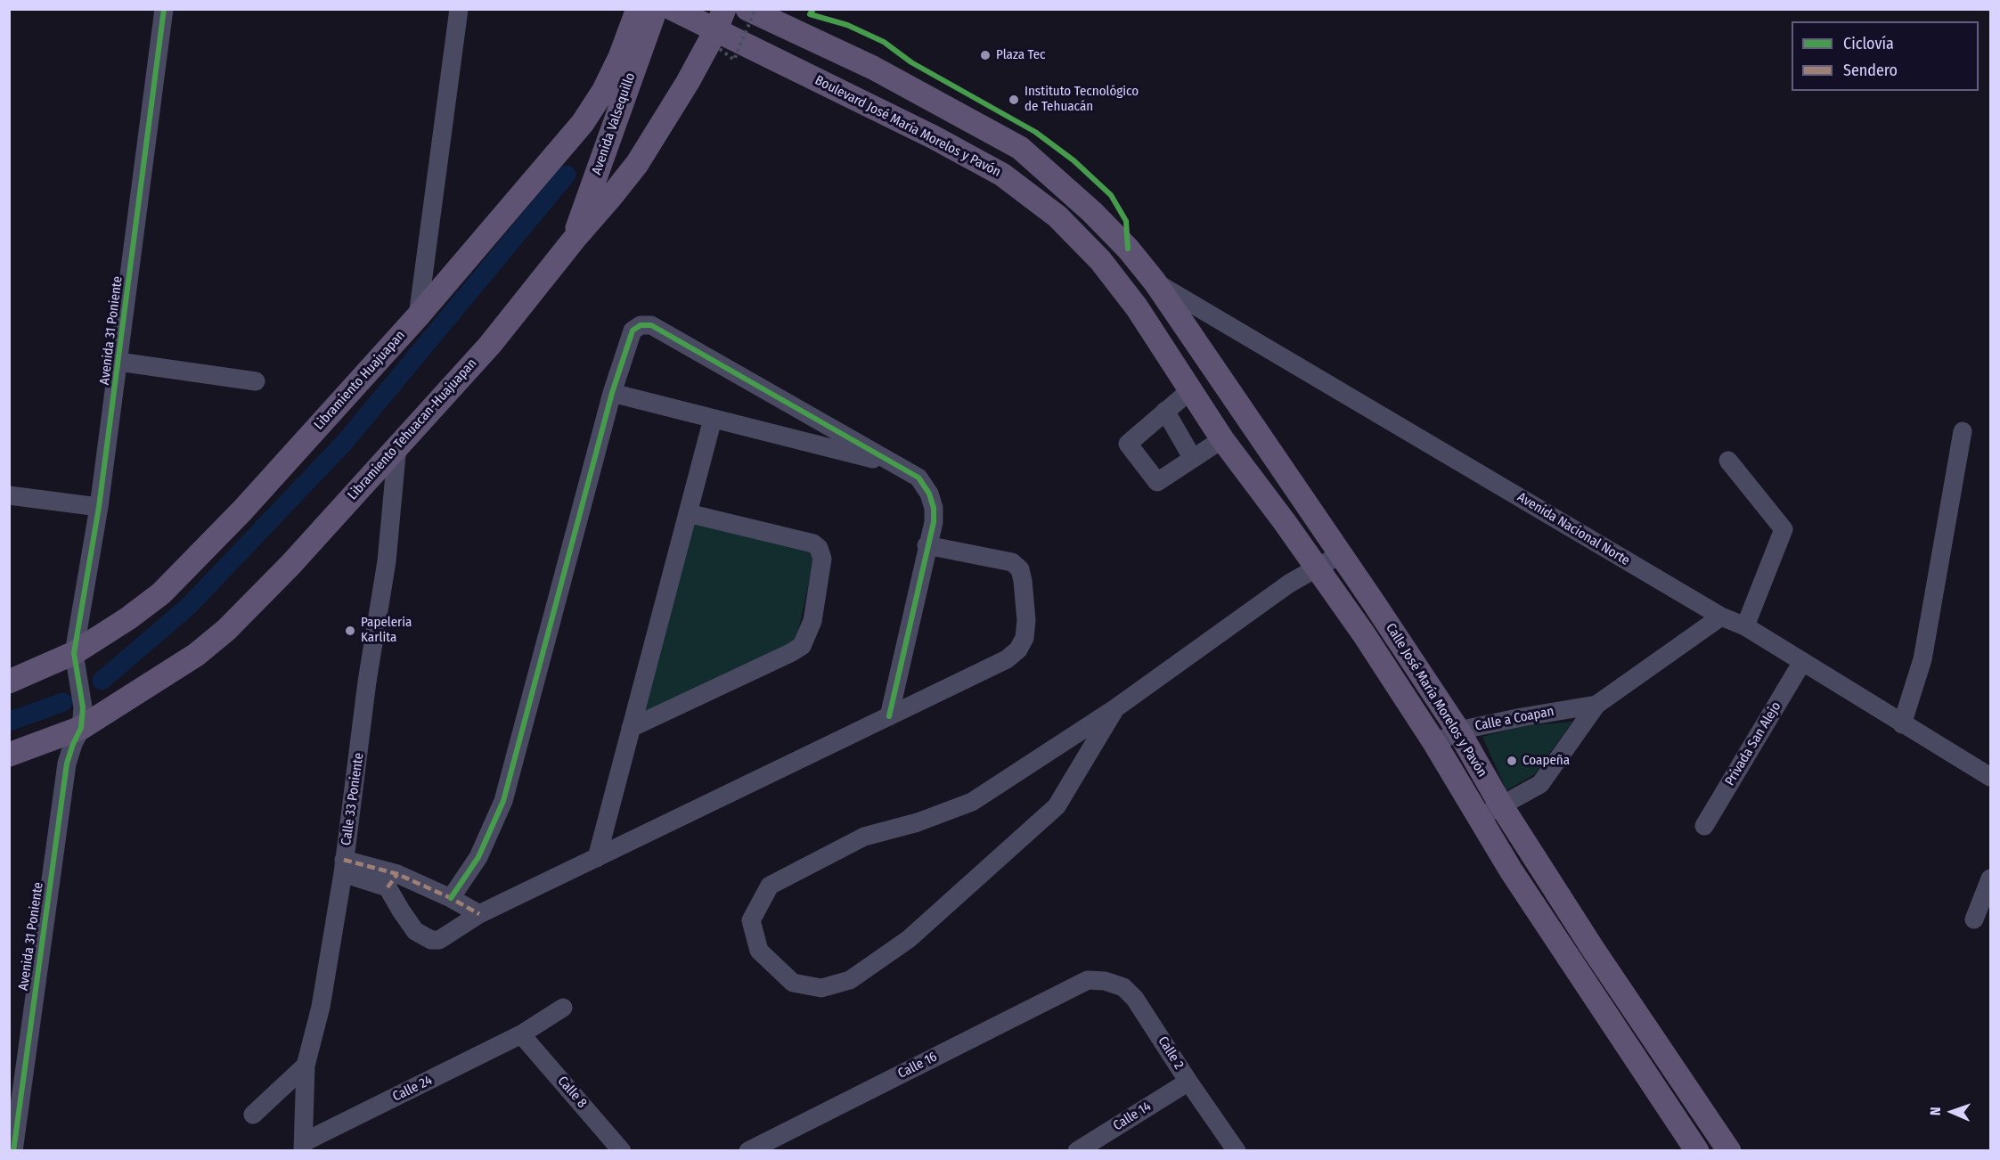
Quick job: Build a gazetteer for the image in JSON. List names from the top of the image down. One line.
{"streets":{"main road":["Avenida Valsequillo","Boulevard José María Morelos y Pavón","Libramiento Huajuapan","Libramiento Tehuacan-Huajuapan","Calle José María Morelos y Pavón"],"street":["Avenida 31 Poniente","Avenida Nacional Norte","Calle a Coapan","Privada San Alejo","Calle 33 Poniente","Calle 2","Calle 16","Calle 24","Calle 8","Calle 14"]},"crossings":[["Avenida Valsequillo","Libramiento Tehuacan-Huajuapan"],["Boulevard José María Morelos y Pavón","Libramiento Tehuacan-Huajuapan"],["Boulevard José María Morelos y Pavón","Calle José María Morelos y Pavón"],["Avenida 31 Poniente","Libramiento Huajuapan"],["Avenida 31 Poniente","Libramiento Tehuacan-Huajuapan"],["Libramiento Tehuacan-Huajuapan","Calle 33 Poniente"],["Avenida Nacional Norte","Calle José María Morelos y Pavón"],["Avenida Nacional Norte","Calle a Coapan"],["Avenida Nacional Norte","Privada San Alejo"],["Calle José María Morelos y Pavón","Calle a Coapan"],["Calle 33 Poniente","Calle 24"],["Calle 2","Calle 16"],["Calle 2","Calle 14"],["Calle 24","Calle 8"]],"places":["Plaza Tec","Instituto Tecnológico de Tehuacán","Papeleria Karlita","Coapeña"],"legend":["Ciclovía","Sendero"],"north":"left"}
